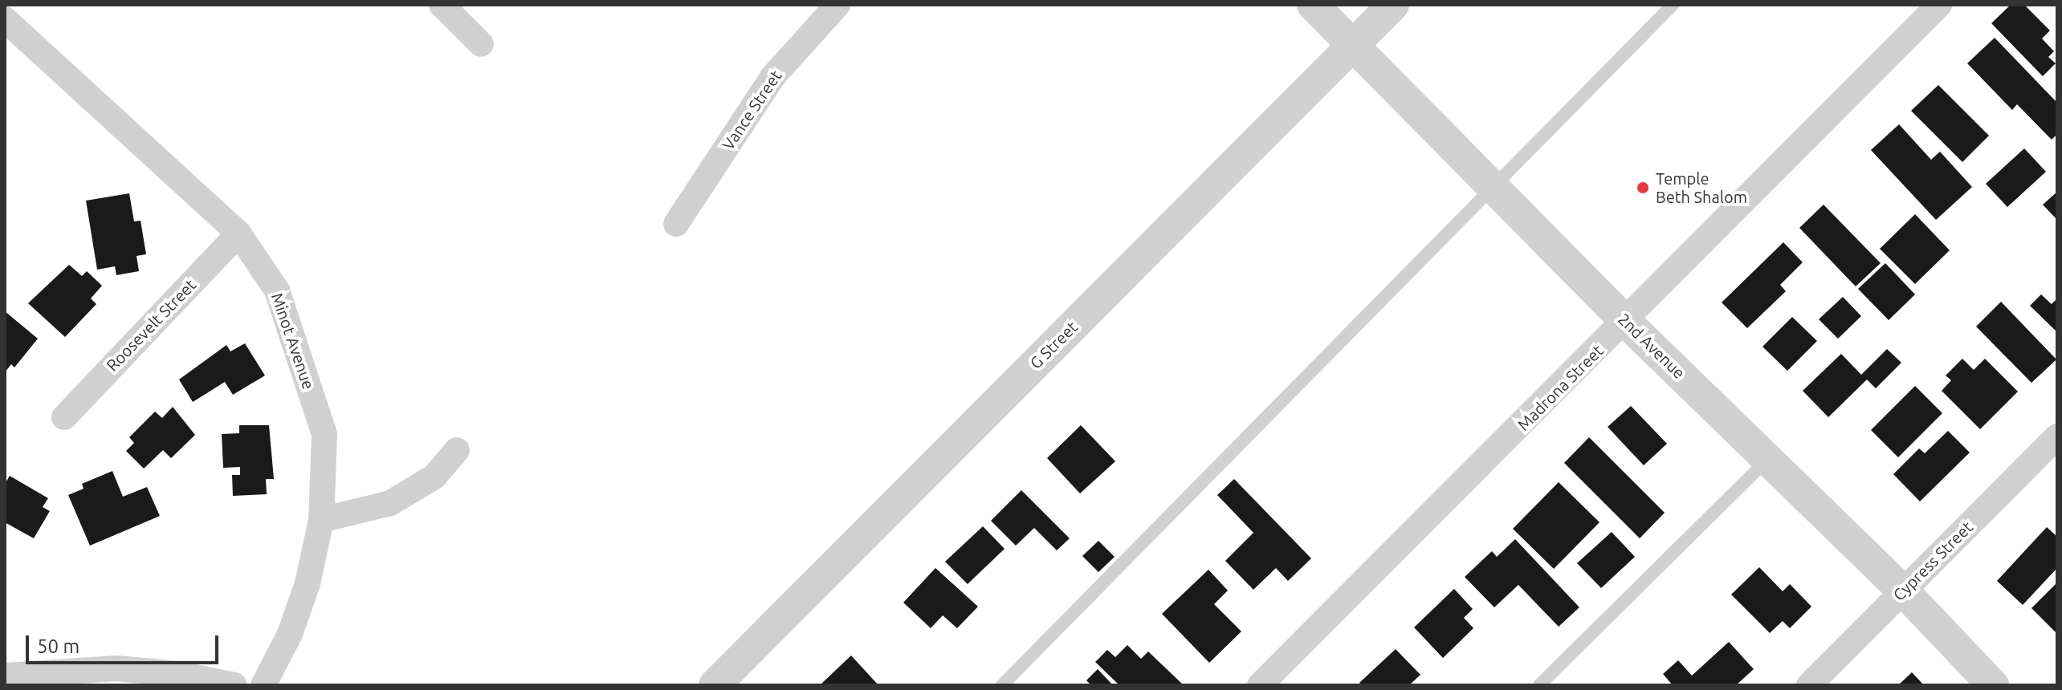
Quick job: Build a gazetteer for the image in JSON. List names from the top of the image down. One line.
{"streets":{"street":["Vance Street","Roosevelt Street","Minot Avenue","G Street","2nd Avenue","Madrona Street","Cypress Street"]},"crossings":[["Roosevelt Street","Minot Avenue"],["G Street","2nd Avenue"],["2nd Avenue","Madrona Street"],["2nd Avenue","Cypress Street"]],"places":["Temple Beth Shalom"],"scale_bar":"50 m"}
